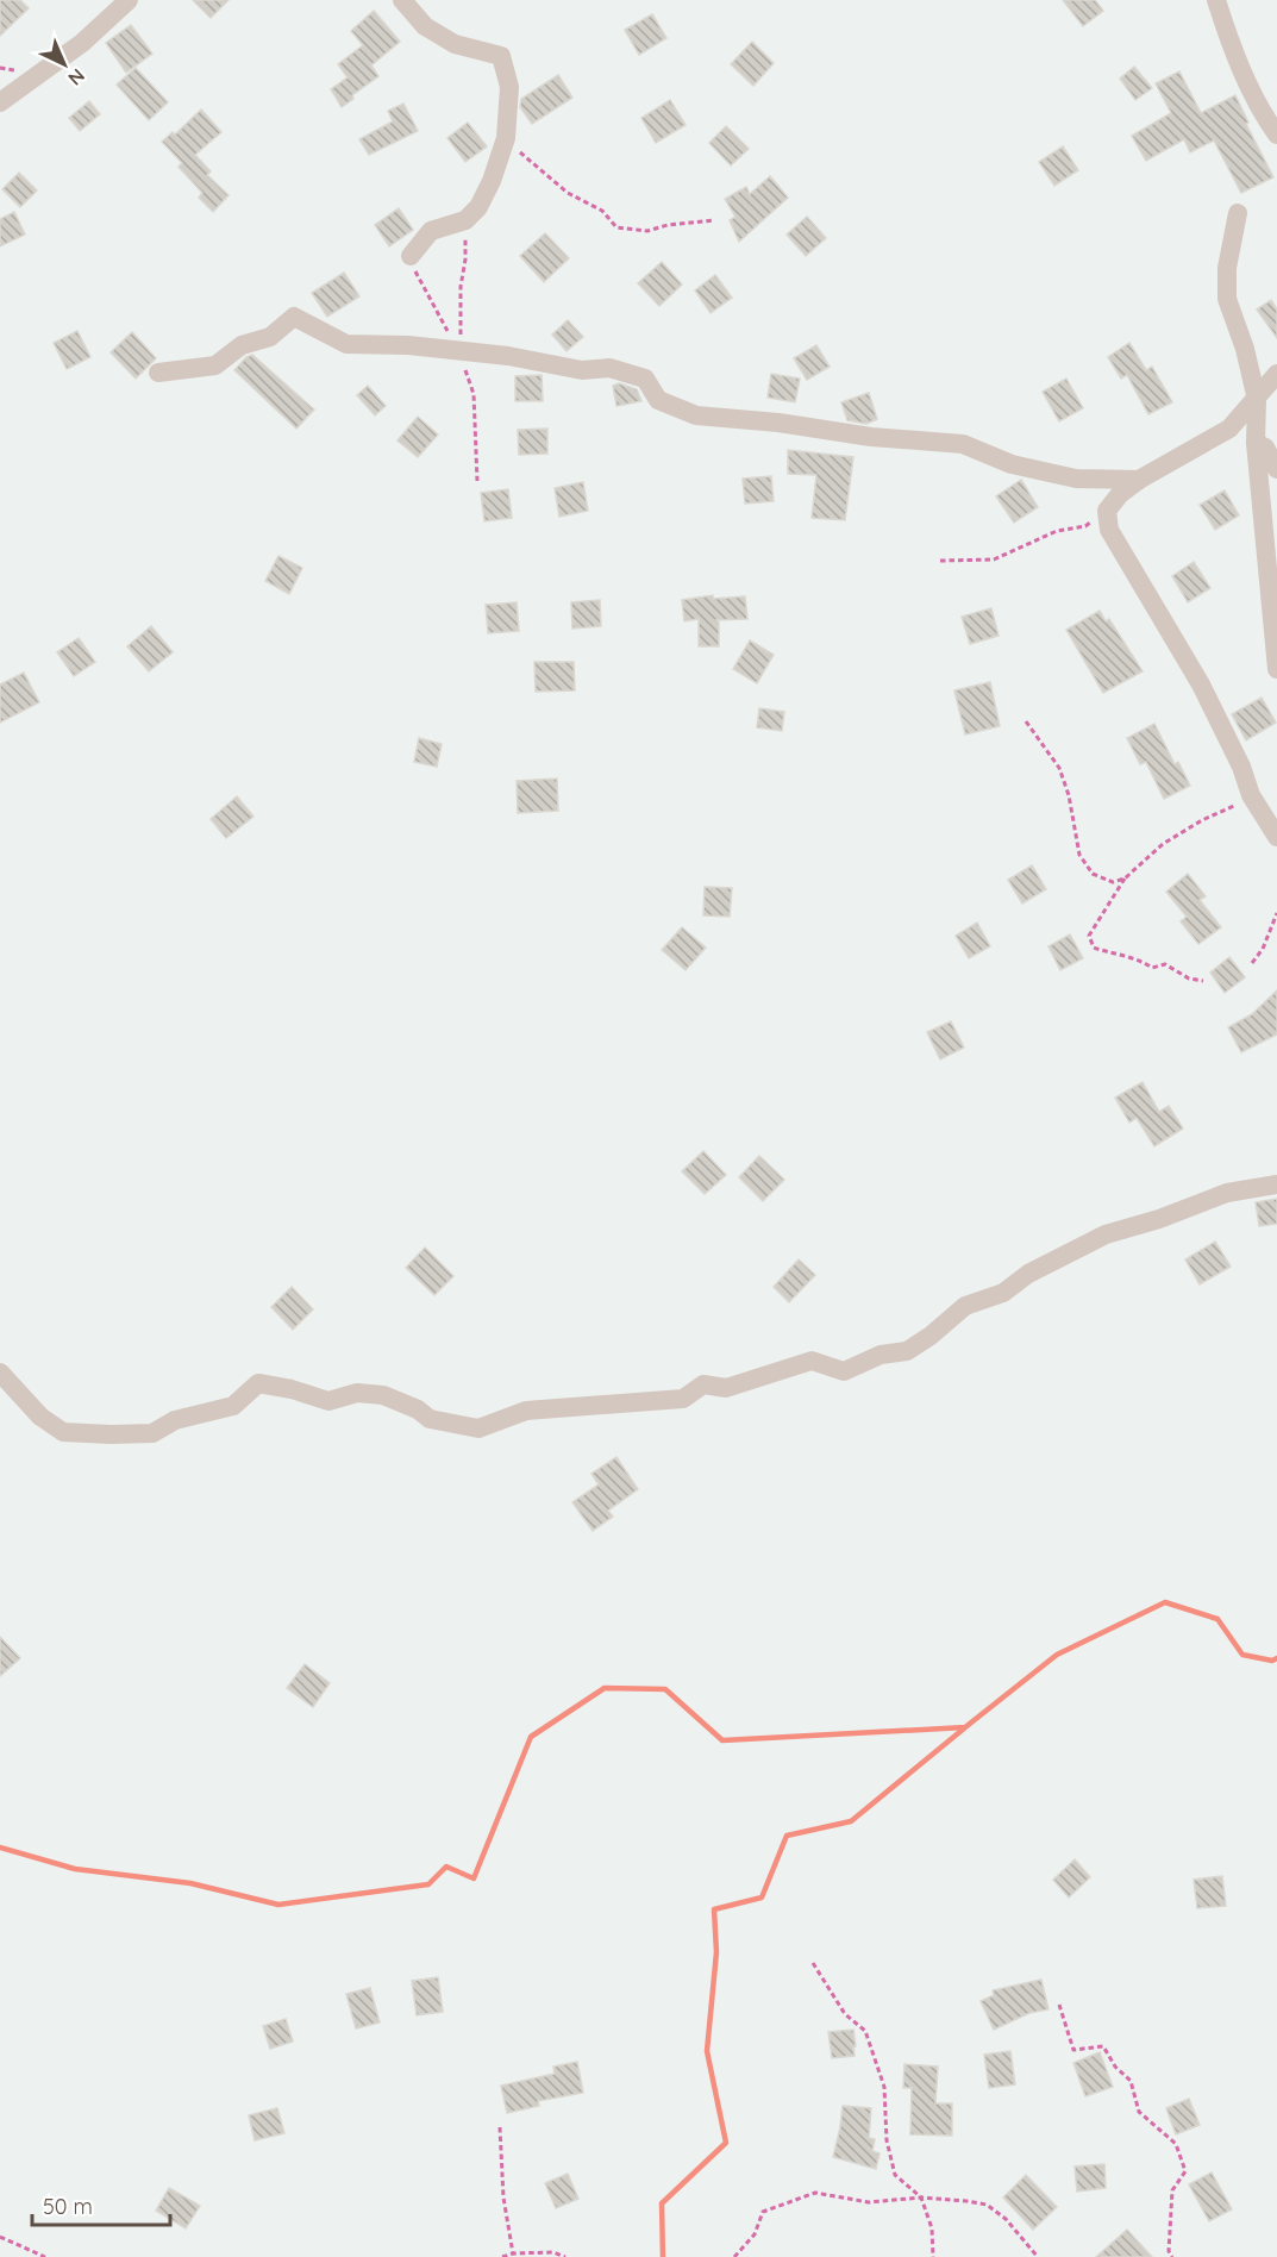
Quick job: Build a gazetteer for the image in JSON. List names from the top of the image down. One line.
{"scale_bar":"50 m","north":"bottom right"}
